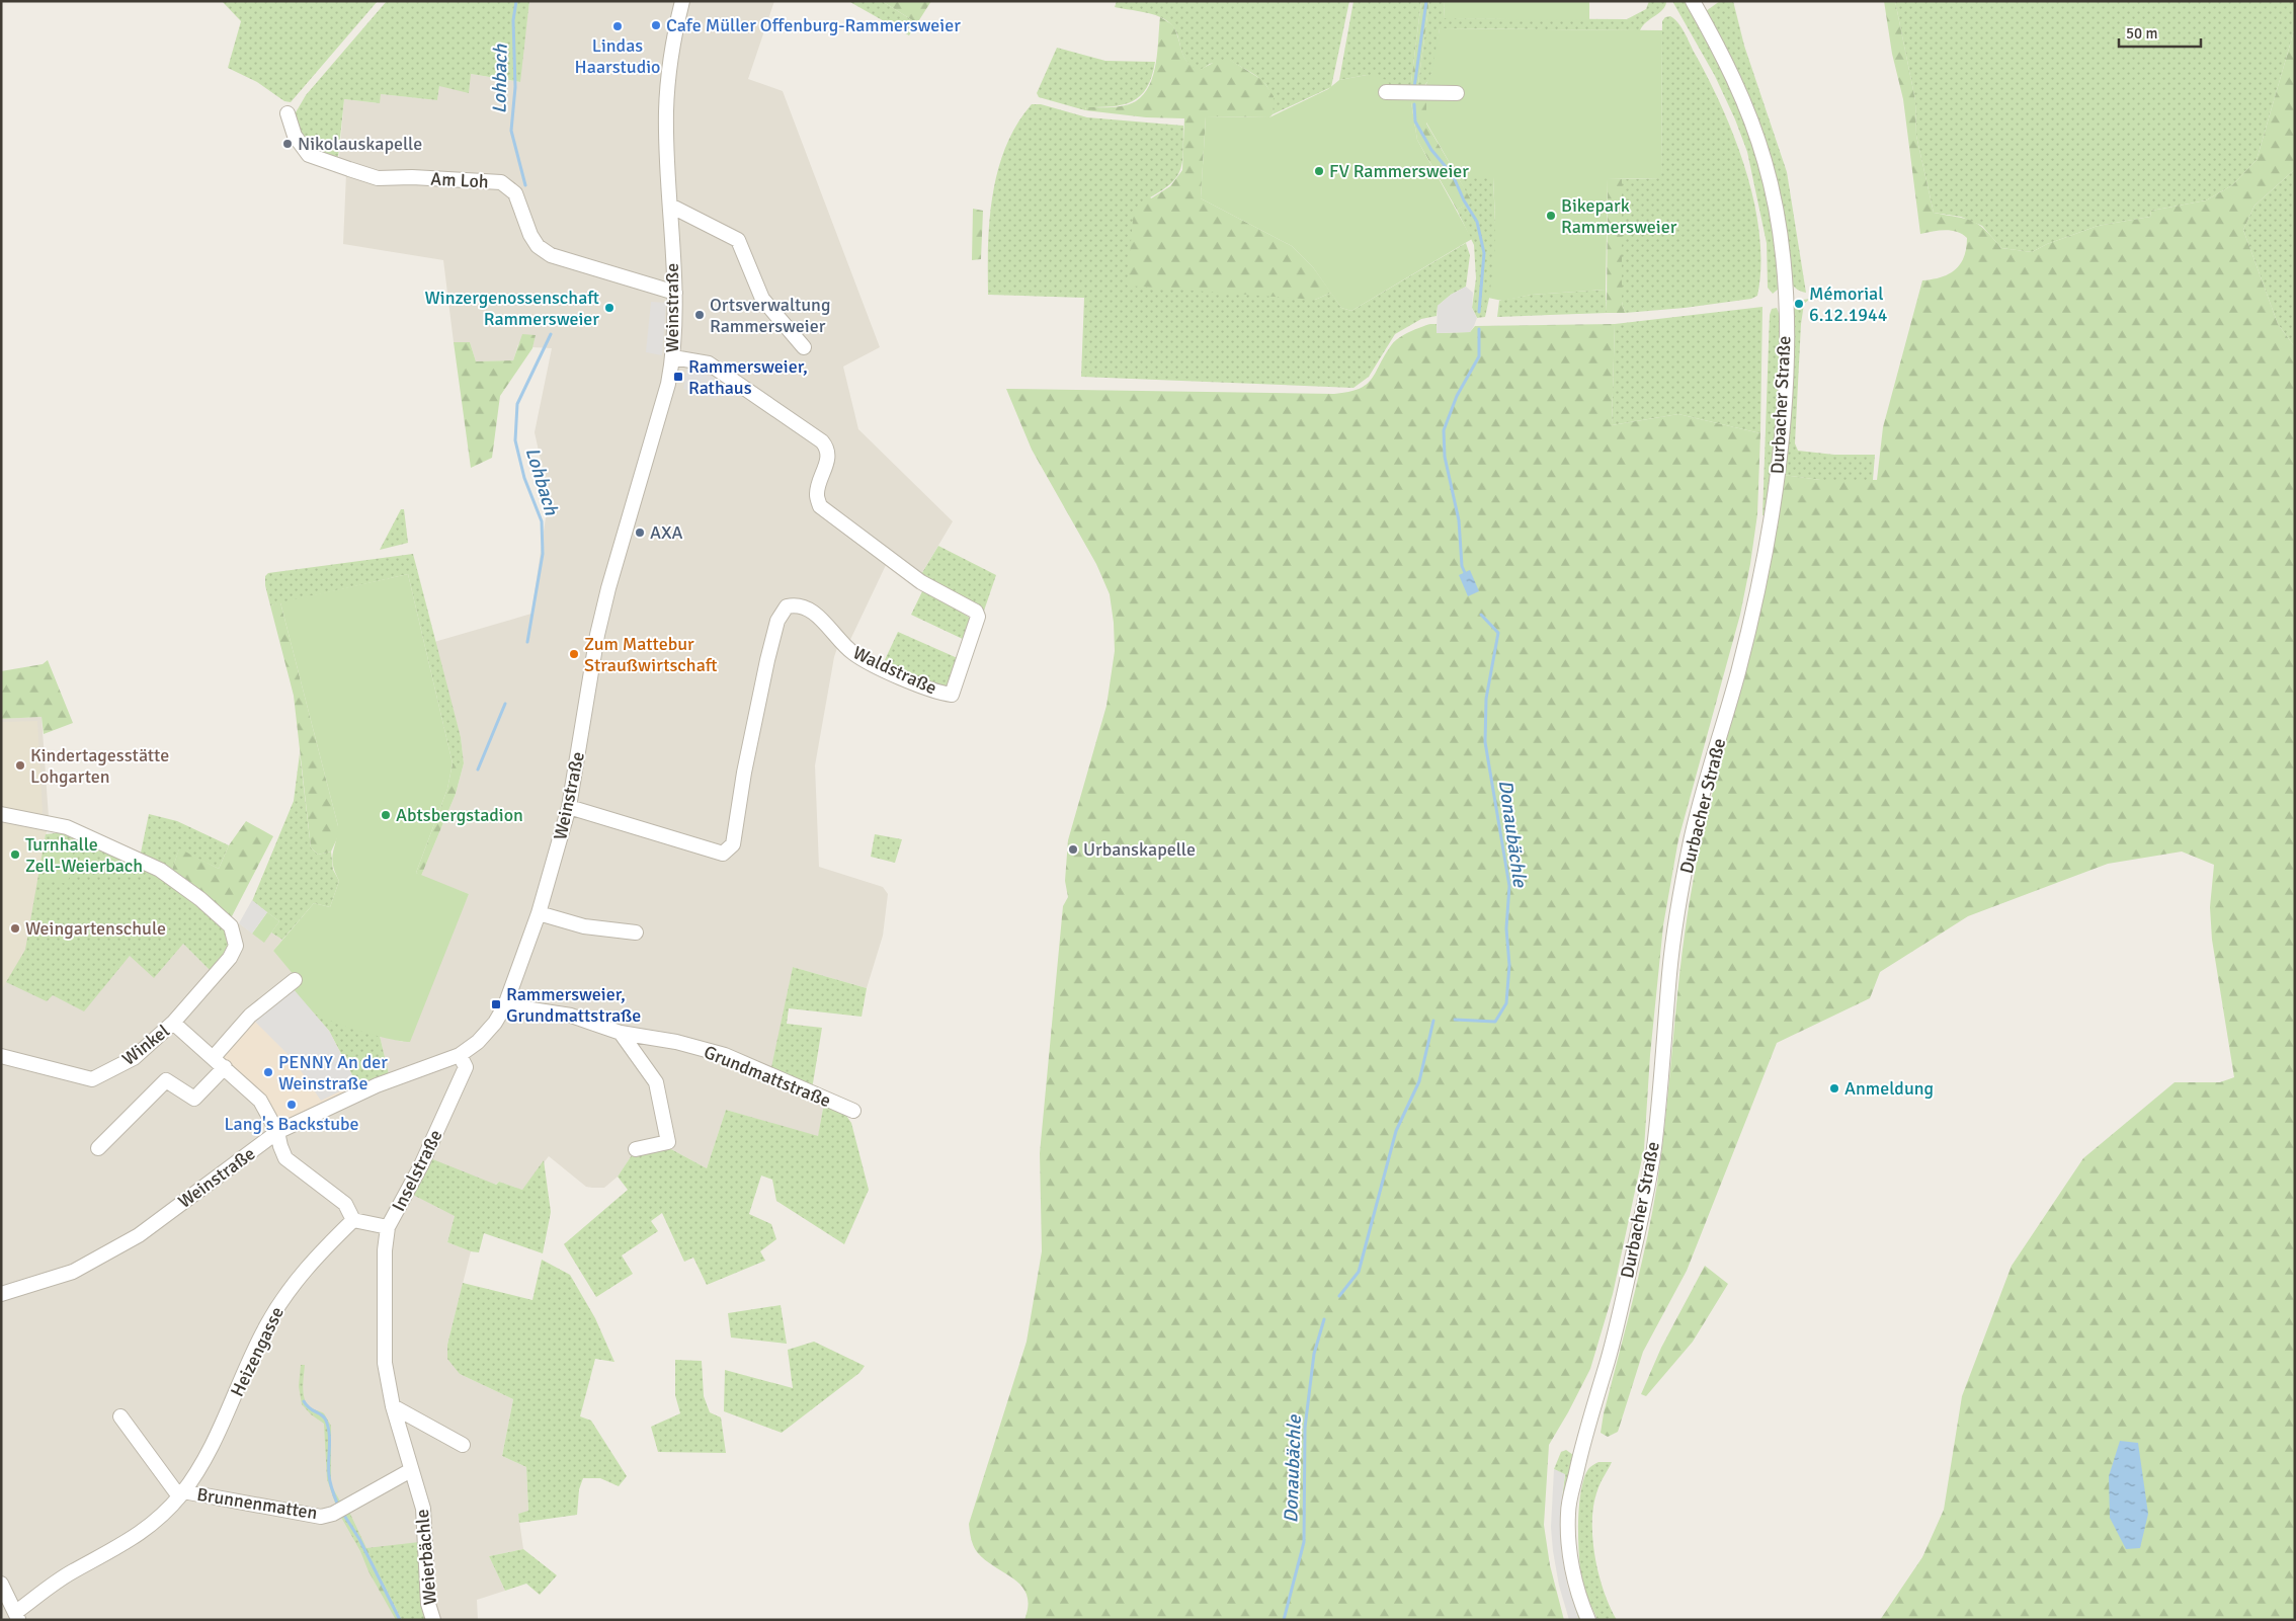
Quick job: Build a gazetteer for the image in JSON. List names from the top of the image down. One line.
{"streets":{"street":["Am Loh","Weinstraße","Durbacher Straße","Waldstraße","Winkel","Grundmattstraße","Inselstraße","Heizengasse","Brunnenmatten","Weierbächle"]},"crossings":[["Am Loh","Weinstraße"],["Weinstraße","Waldstraße"],["Weinstraße","Winkel"],["Weinstraße","Grundmattstraße"],["Weinstraße","Inselstraße"],["Inselstraße","Heizengasse"],["Inselstraße","Weierbächle"],["Heizengasse","Brunnenmatten"],["Brunnenmatten","Weierbächle"]],"water":["Lohbach","Donaubächle"],"places":{"other":["Cafe Müller Offenburg-Rammersweier","Lindas Haarstudio","Nikolauskapelle","FV Rammersweier","Bikepark Rammersweier","Mémorial 6.12.1944","Winzergenossenschaft Rammersweier","Ortsverwaltung Rammersweier","AXA","Zum Mattebur Straußwirtschaft","Kindertagesstätte Lohgarten","Abtsbergstadion","Urbanskapelle","Turnhalle Zell-Weierbach","Weingartenschule","PENNY An der Weinstraße","Anmeldung","Lang's Backstube"],"transit":["Rammersweier, Rathaus","Rammersweier, Grundmattstraße"]},"scale_bar":"50 m"}
